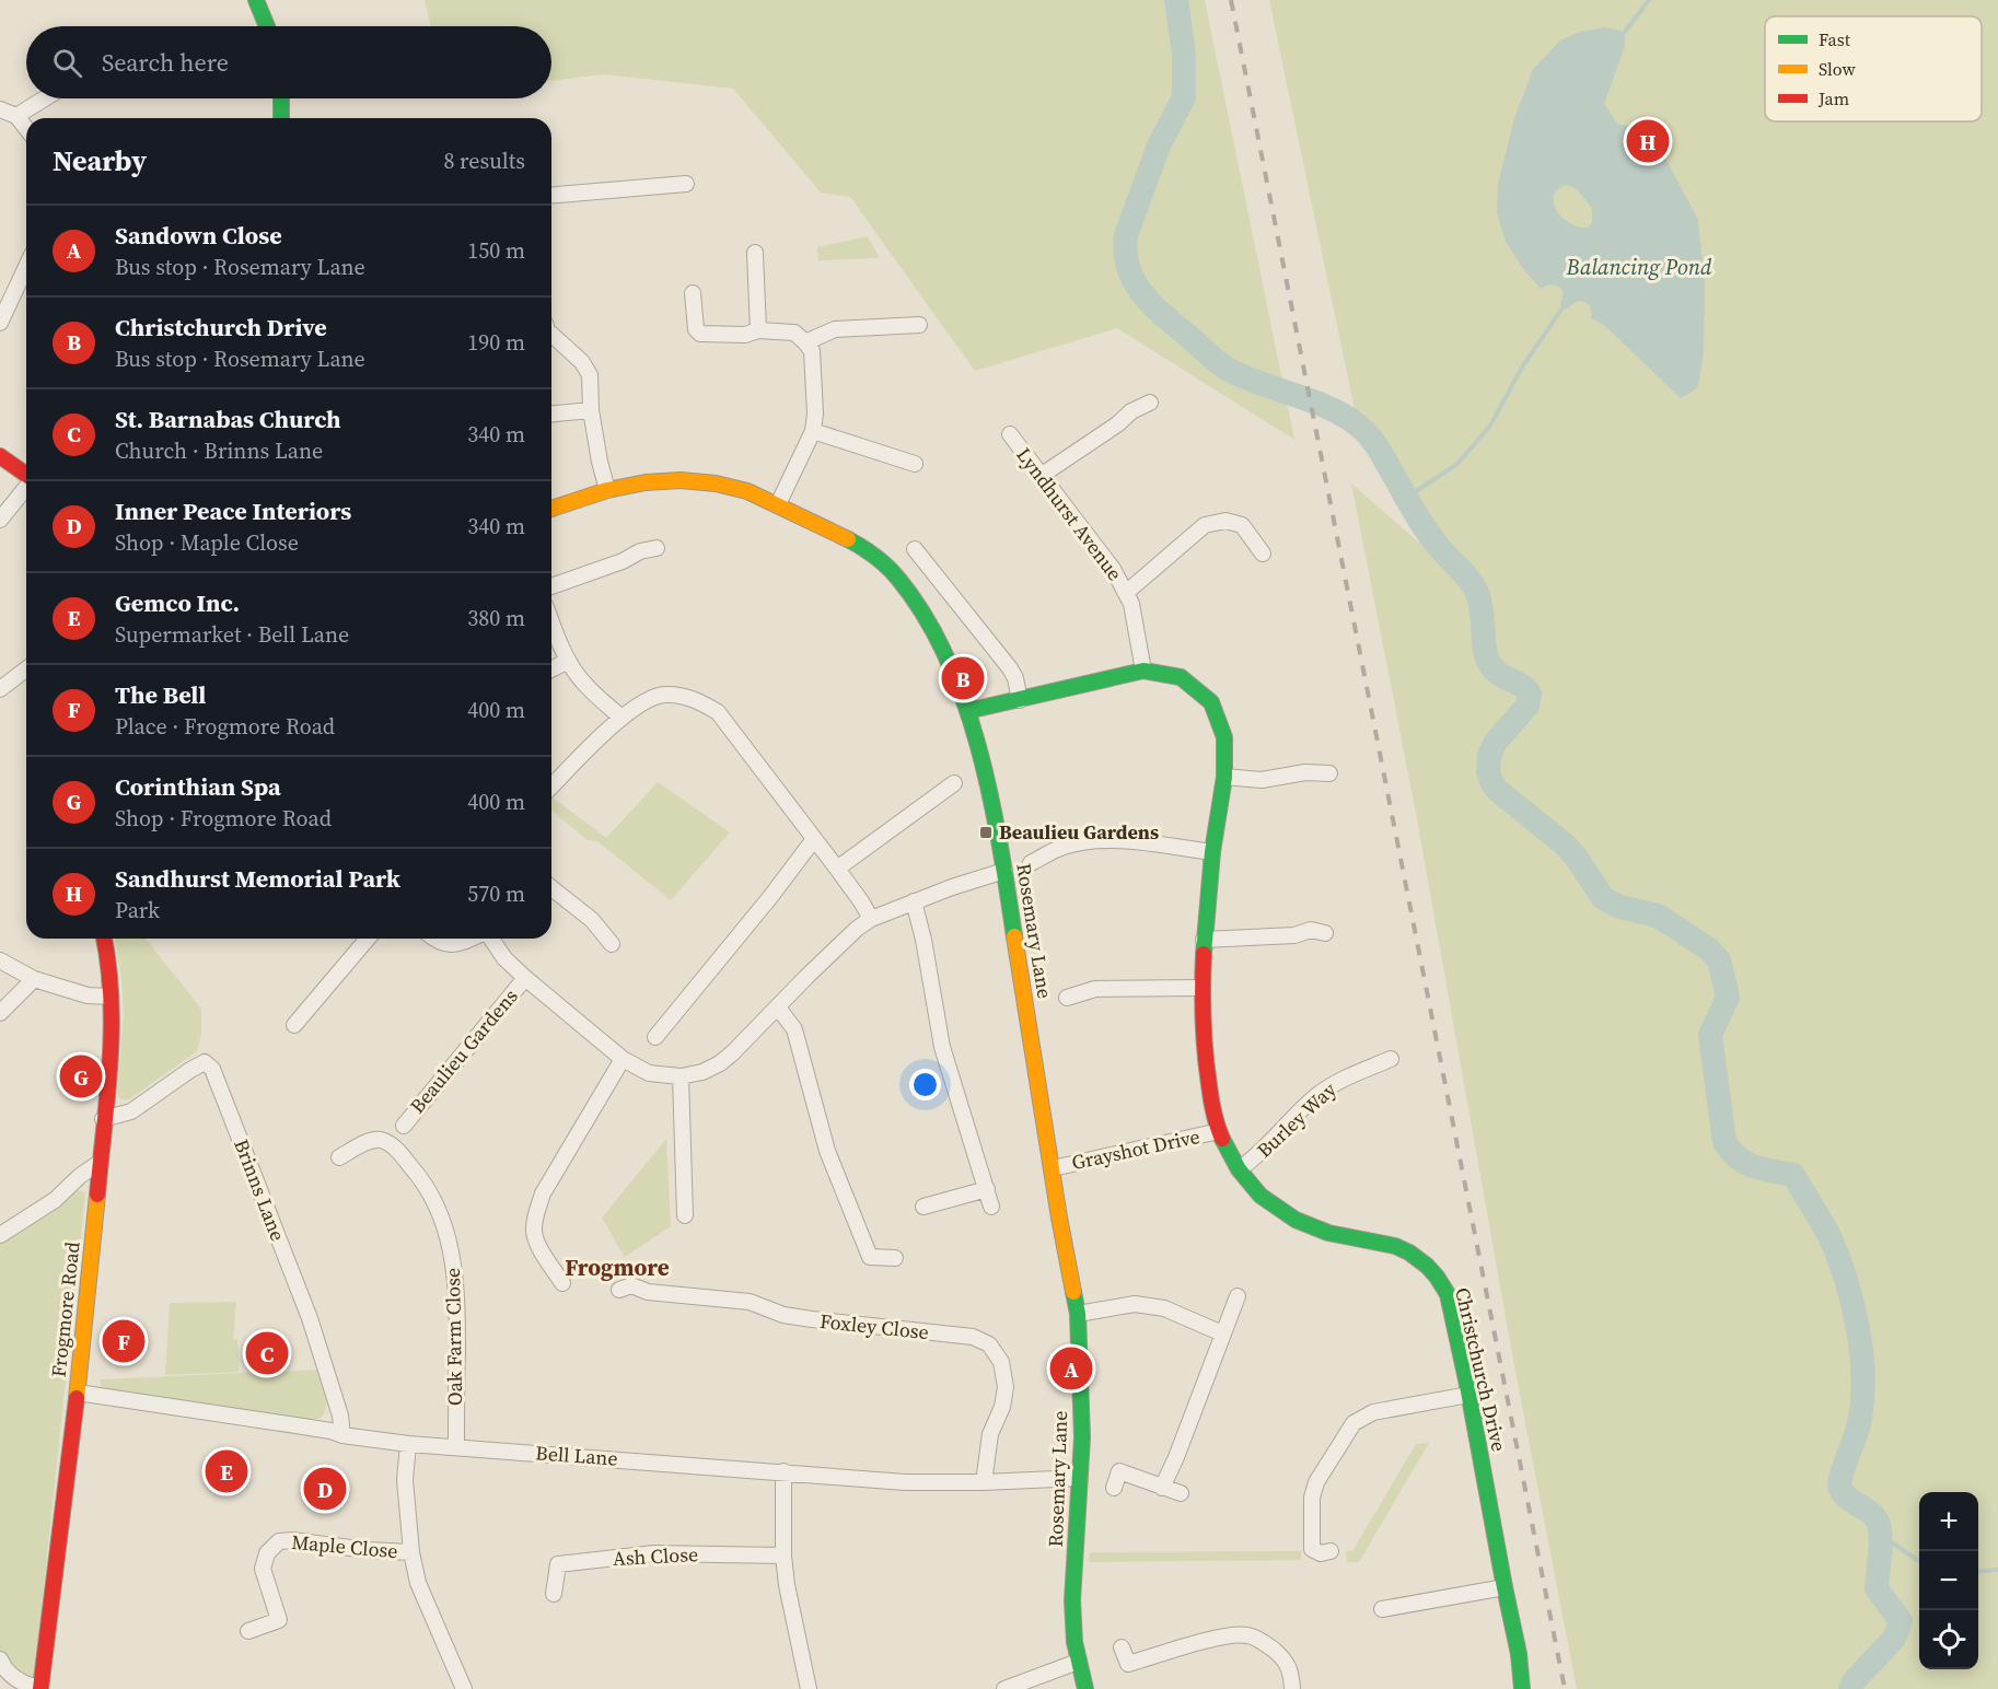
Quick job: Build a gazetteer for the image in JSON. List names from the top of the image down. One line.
{"streets":{"street":["Lyndhurst Avenue","Rosemary Lane","Beaulieu Gardens","Burley Way","Grayshot Drive","Brinns Lane","Frogmore Road","Foxley Close","Oak Farm Close","Christchurch Drive","Bell Lane","Maple Close","Ash Close"]},"crossings":[["Lyndhurst Avenue","Christchurch Drive"],["Rosemary Lane","Beaulieu Gardens"],["Rosemary Lane","Grayshot Drive"],["Rosemary Lane","Christchurch Drive"],["Rosemary Lane","Bell Lane"],["Burley Way","Christchurch Drive"],["Grayshot Drive","Christchurch Drive"],["Brinns Lane","Frogmore Road"],["Brinns Lane","Bell Lane"],["Frogmore Road","Bell Lane"],["Foxley Close","Bell Lane"],["Oak Farm Close","Bell Lane"]],"districts":["Frogmore"],"water":["Balancing Pond"],"places":{"transit":["Beaulieu Gardens"]},"legend":["Fast","Slow","Jam"],"page":{"search":"Search here","pins":["H","B","G","F","C","A","E","D"],"heading":["Nearby","8 results"],"list":[{"mark":"A","name":"Sandown Close","note":"Bus stop · Rosemary Lane","value":"150 m"},{"mark":"B","name":"Christchurch Drive","note":"Bus stop · Rosemary Lane","value":"190 m"},{"mark":"C","name":"St. Barnabas Church","note":"Church · Brinns Lane","value":"340 m"},{"mark":"D","name":"Inner Peace Interiors","note":"Shop · Maple Close","value":"340 m"},{"mark":"E","name":"Gemco Inc.","note":"Supermarket · Bell Lane","value":"380 m"},{"mark":"F","name":"The Bell","note":"Place · Frogmore Road","value":"400 m"},{"mark":"G","name":"Corinthian Spa","note":"Shop · Frogmore Road","value":"400 m"},{"mark":"H","name":"Sandhurst Memorial Park","note":"Park","value":"570 m"}],"map_buttons":["+","−"]}}
